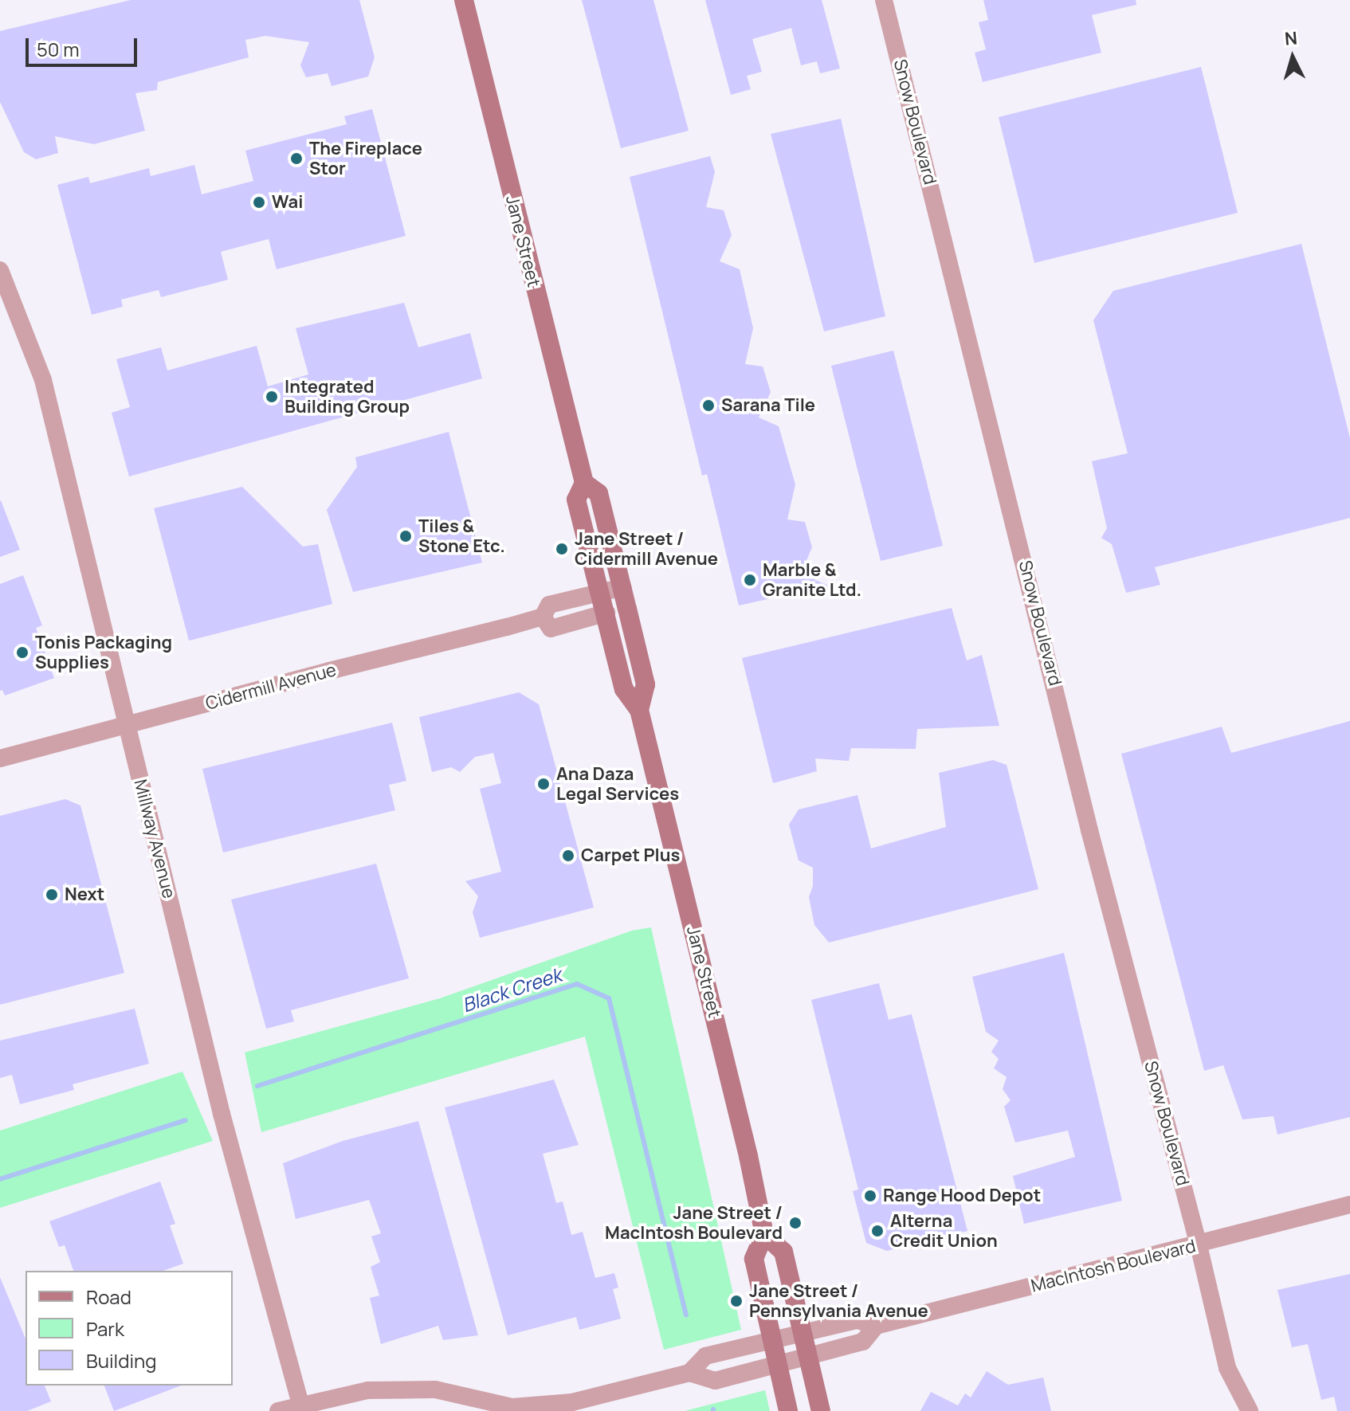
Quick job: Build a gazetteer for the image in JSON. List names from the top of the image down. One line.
{"streets":{"main road":["Jane Street"],"street":["Snow Boulevard","Cidermill Avenue","Millway Avenue","MacIntosh Boulevard"]},"crossings":[["Snow Boulevard","MacIntosh Boulevard"],["Jane Street","Cidermill Avenue"],["Jane Street","MacIntosh Boulevard"],["Cidermill Avenue","Millway Avenue"]],"water":["Black Creek"],"places":["The Fireplace Stor","Wai","Integrated Building Group","Sarana Tile","Tiles & Stone Etc.","Jane Street / Cidermill Avenue","Marble & Granite Ltd.","Tonis Packaging Supplies","Ana Daza Legal Services","Carpet Plus","Next","Range Hood Depot","Jane Street / MacIntosh Boulevard","Alterna Credit Union","Jane Street / Pennsylvania Avenue"],"legend":["Road","Park","Building"],"scale_bar":"50 m","north":"top"}
